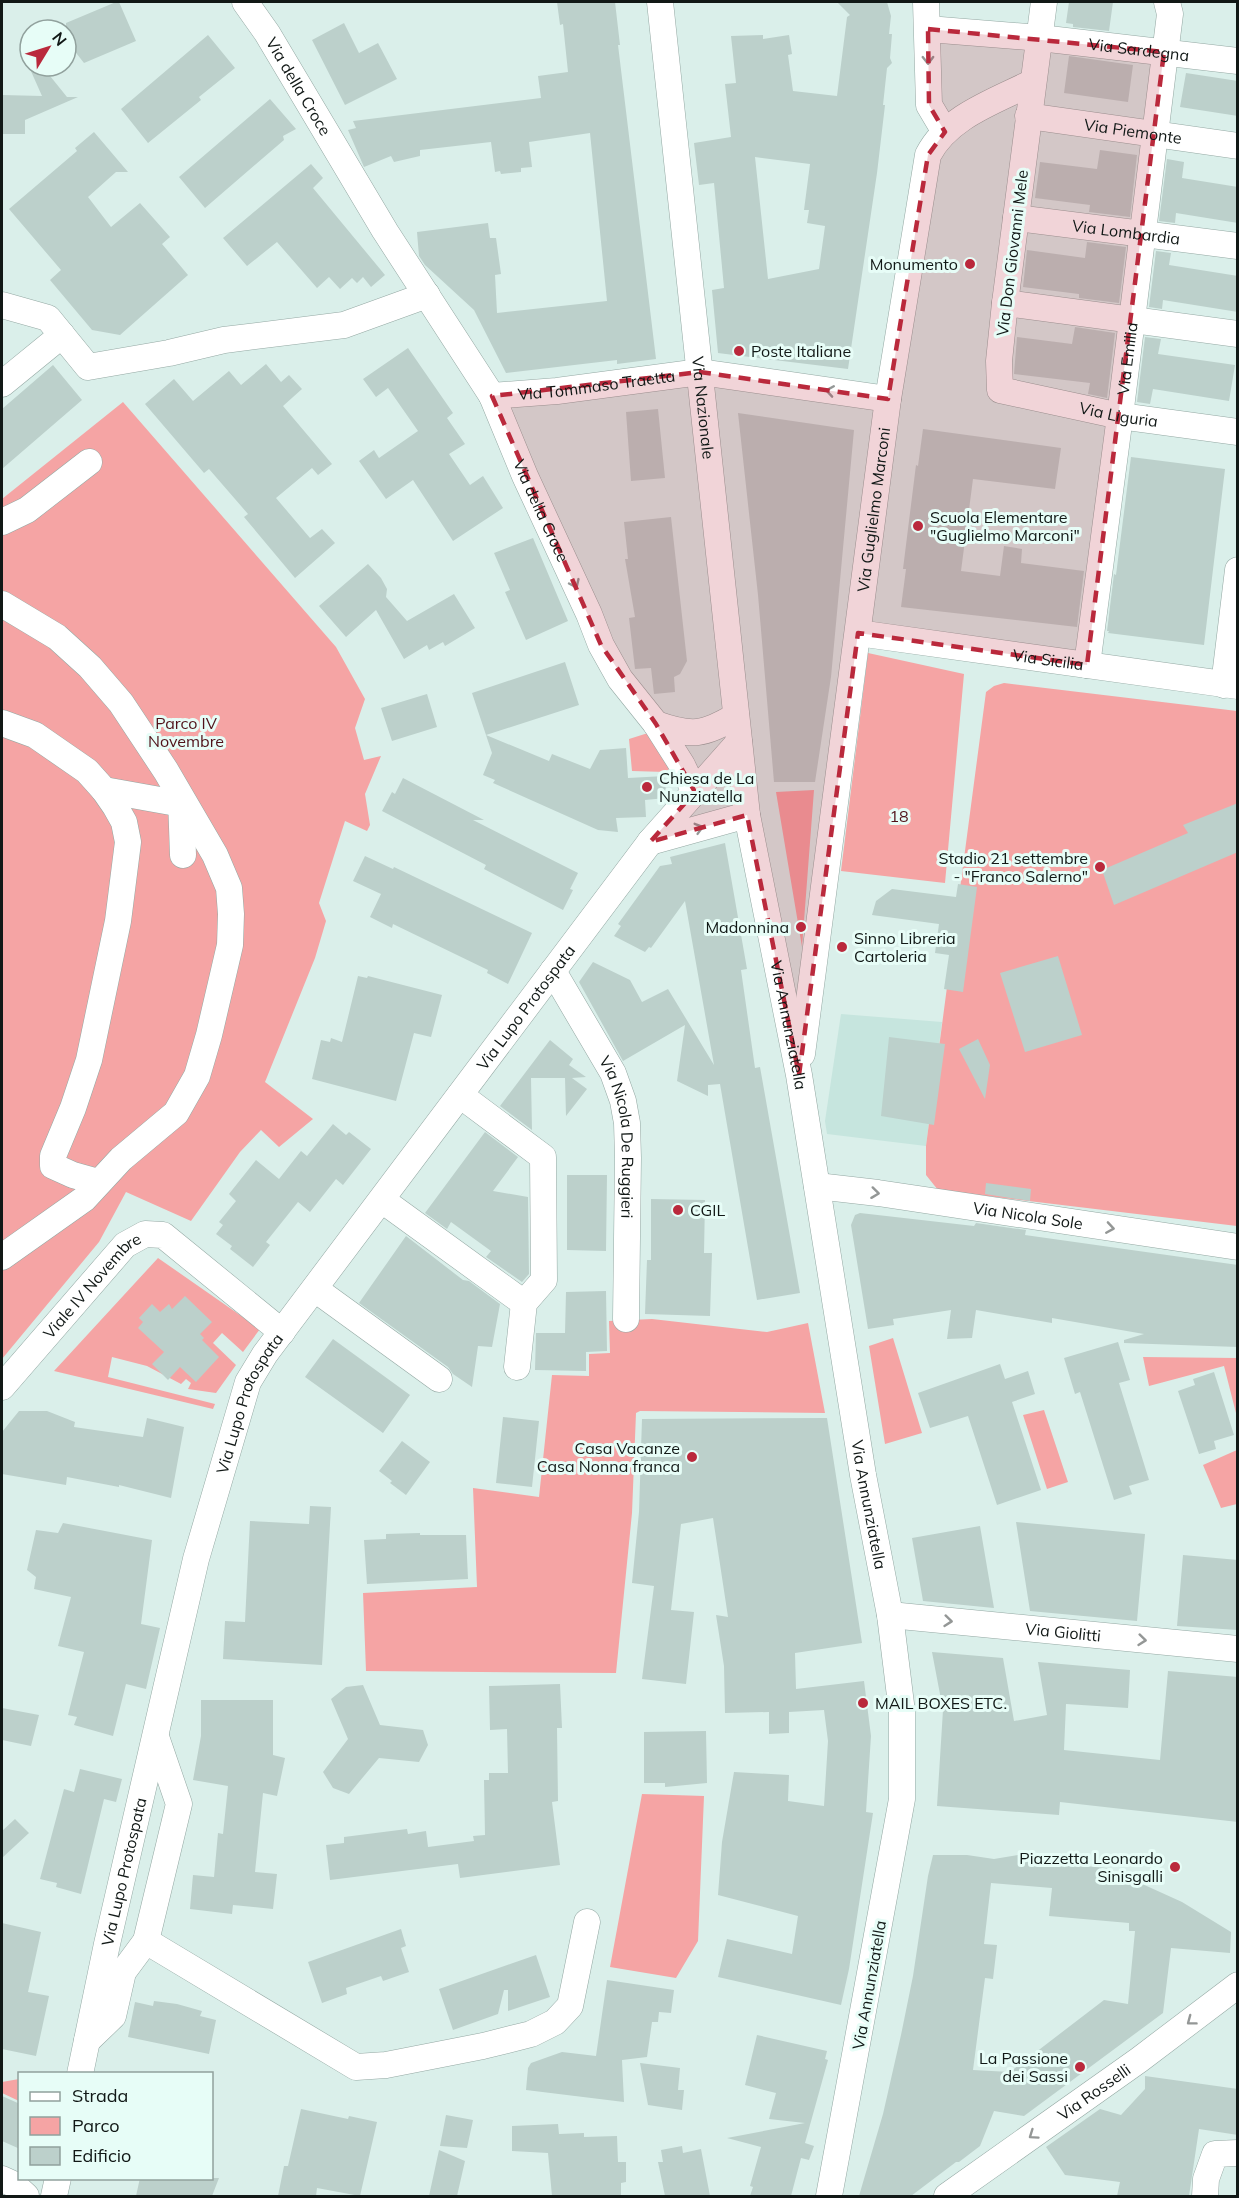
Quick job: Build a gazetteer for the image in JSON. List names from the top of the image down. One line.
{"streets":{"street":["Via Sardegna","Via della Croce","Via Piemonte","Via Lombardia","Via Don Giovanni Mele","Via Emilia","Via Tommaso Traetta","Via Nazionale","Via Liguria","Via Guglielmo Marconi","Via Sicilia","Via Lupo Protospata","Via Annunziatella","Via Nicola De Ruggieri","Via Nicola Sole","Viale IV Novembre","Via Giolitti","Via Rosselli"]},"crossings":[["Via Sardegna","Via Emilia"],["Via della Croce","Via Tommaso Traetta"],["Via della Croce","Via Lupo Protospata"],["Via Piemonte","Via Don Giovanni Mele"],["Via Piemonte","Via Emilia"],["Via Lombardia","Via Don Giovanni Mele"],["Via Lombardia","Via Emilia"],["Via Don Giovanni Mele","Via Liguria"],["Via Don Giovanni Mele","Via Guglielmo Marconi"],["Via Emilia","Via Liguria"],["Via Emilia","Via Sicilia"],["Via Tommaso Traetta","Via Nazionale"],["Via Nazionale","Via Lupo Protospata"],["Via Nazionale","Via Annunziatella"],["Via Guglielmo Marconi","Via Sicilia"],["Via Guglielmo Marconi","Via Annunziatella"],["Via Lupo Protospata","Via Nicola De Ruggieri"],["Via Lupo Protospata","Viale IV Novembre"],["Via Annunziatella","Via Nicola Sole"],["Via Annunziatella","Via Giolitti"]],"one_way":["Via della Croce","Via Nicola Sole","Via Giolitti","Via Rosselli"],"parks":["Parco IV Novembre","18"],"places":["Monumento","Poste Italiane","Scuola Elementare \"Guglielmo Marconi\"","Chiesa de La Nunziatella","Stadio 21 settembre - \"Franco Salerno\"","Madonnina","Sinno Libreria Cartoleria","CGIL","Casa Vacanze Casa Nonna franca","MAIL BOXES ETC.","Piazzetta Leonardo Sinisgalli","La Passione dei Sassi"],"legend":["Strada","Parco","Edificio"],"north":"top right"}
